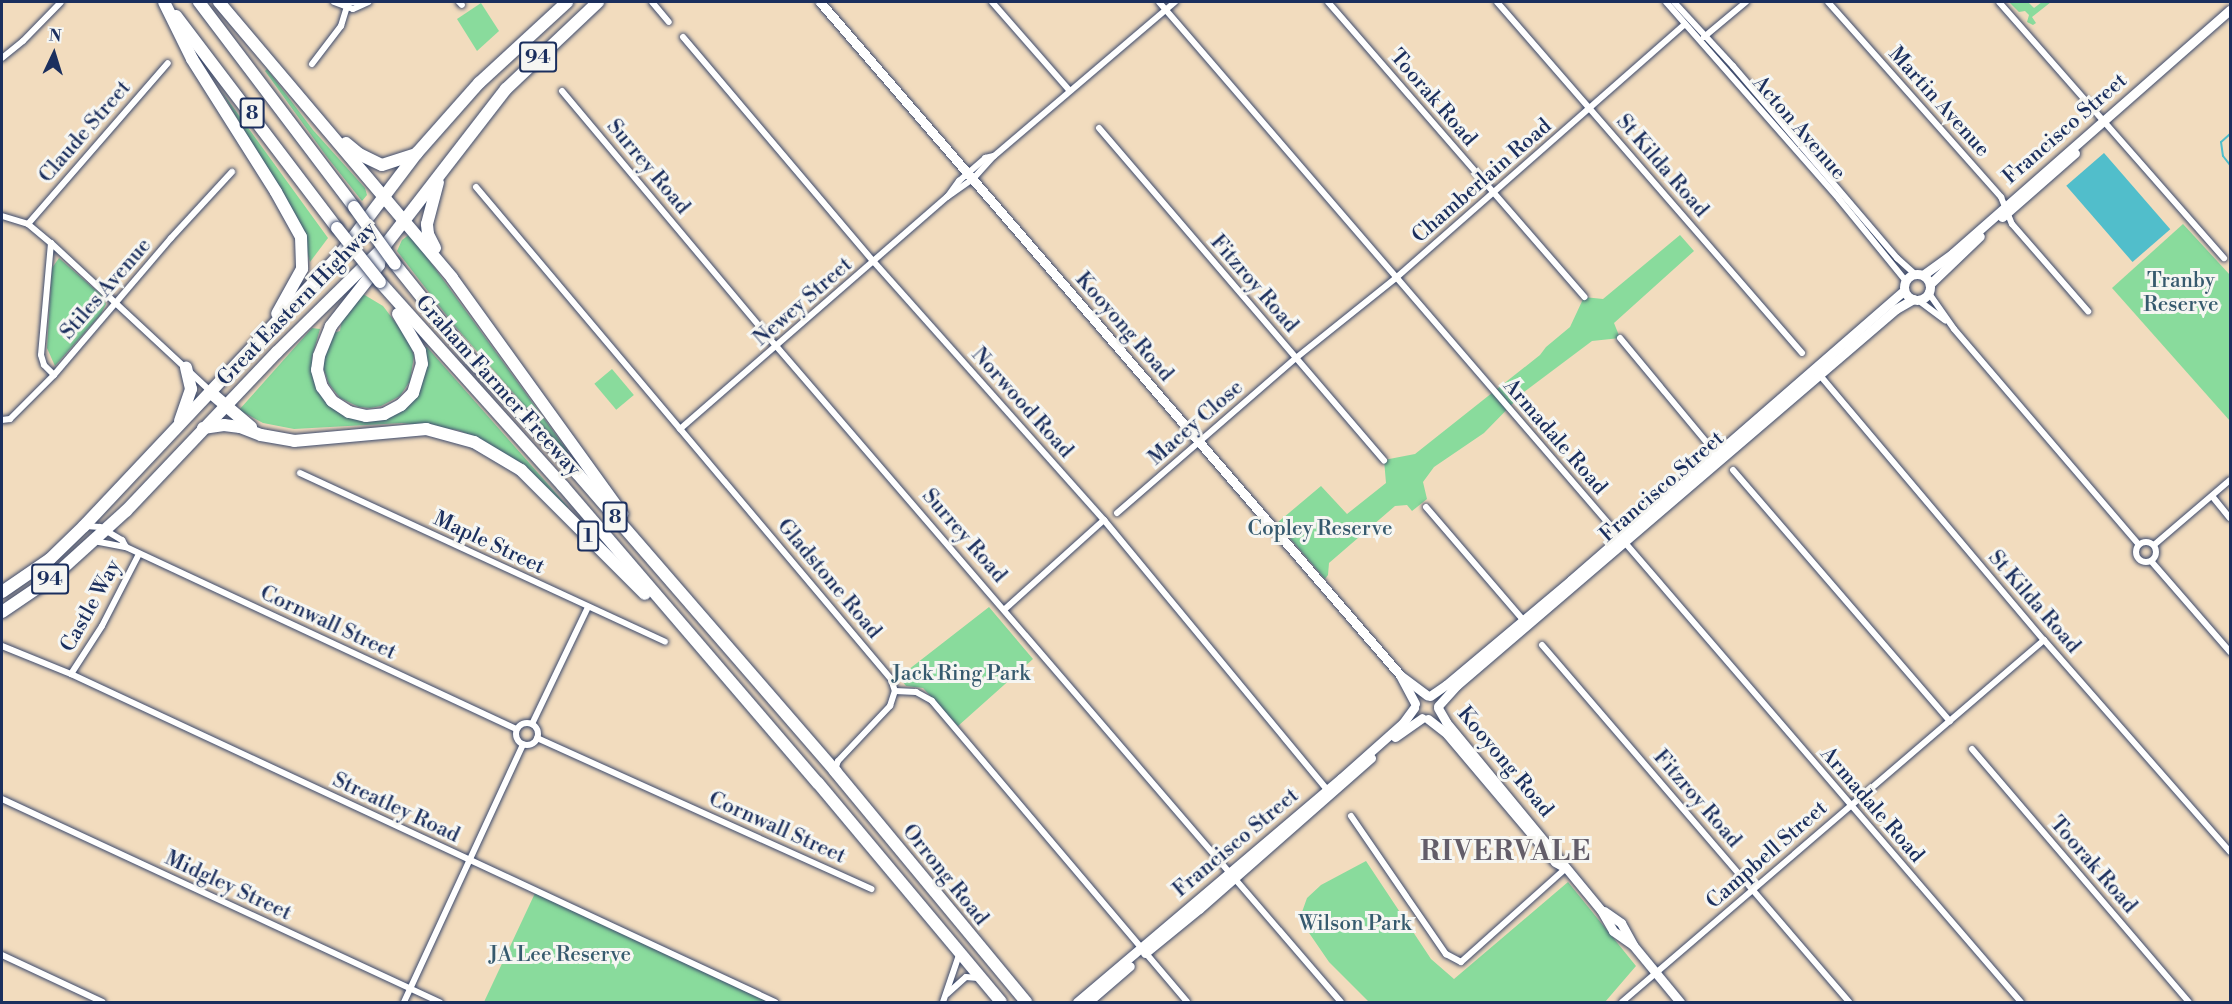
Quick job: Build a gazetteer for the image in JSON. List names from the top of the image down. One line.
{"streets":{"highway":["94","8","Great Eastern Highway","Graham Farmer Freeway","1","Orrong Road"],"street":["Toorak Road","Martin Avenue","Acton Avenue","Francisco Street","Claude Street","St Kilda Road","Surrey Road","Chamberlain Road","Fitzroy Road","Stiles Avenue","Newey Street","Kooyong Road","Norwood Road","Macey Close","Armadale Road","Maple Street","Gladstone Road","Castle Way","Cornwall Street","Streatley Road","Campbell Street","Midgley Street"]},"crossings":[["Toorak Road","Chamberlain Road"],["Martin Avenue","Francisco Street"],["Acton Avenue","Francisco Street"],["Acton Avenue","Chamberlain Road"],["Francisco Street","St Kilda Road"],["Francisco Street","Surrey Road"],["Francisco Street","Kooyong Road"],["Francisco Street","Norwood Road"],["Francisco Street","Armadale Road"],["St Kilda Road","Chamberlain Road"],["St Kilda Road","Campbell Street"],["Surrey Road","Newey Street"],["Chamberlain Road","Fitzroy Road"],["Chamberlain Road","Macey Close"],["Chamberlain Road","Armadale Road"],["Fitzroy Road","Macey Close"],["Fitzroy Road","Campbell Street"],["Newey Street","Kooyong Road"],["Newey Street","Norwood Road"],["Newey Street","Armadale Road"],["Newey Street","Gladstone Road"],["Great Eastern Highway","1"],["Great Eastern Highway","Cornwall Street"],["Kooyong Road","Macey Close"],["Kooyong Road","Campbell Street"],["Graham Farmer Freeway","1"],["Graham Farmer Freeway","Orrong Road"],["Armadale Road","Campbell Street"],["Castle Way","Cornwall Street"],["Castle Way","Streatley Road"]],"districts":["RIVERVALE"],"parks":["Tranby Reserve","Copley Reserve","Jack Ring Park","Wilson Park","JA Lee Reserve"],"north":"top"}
